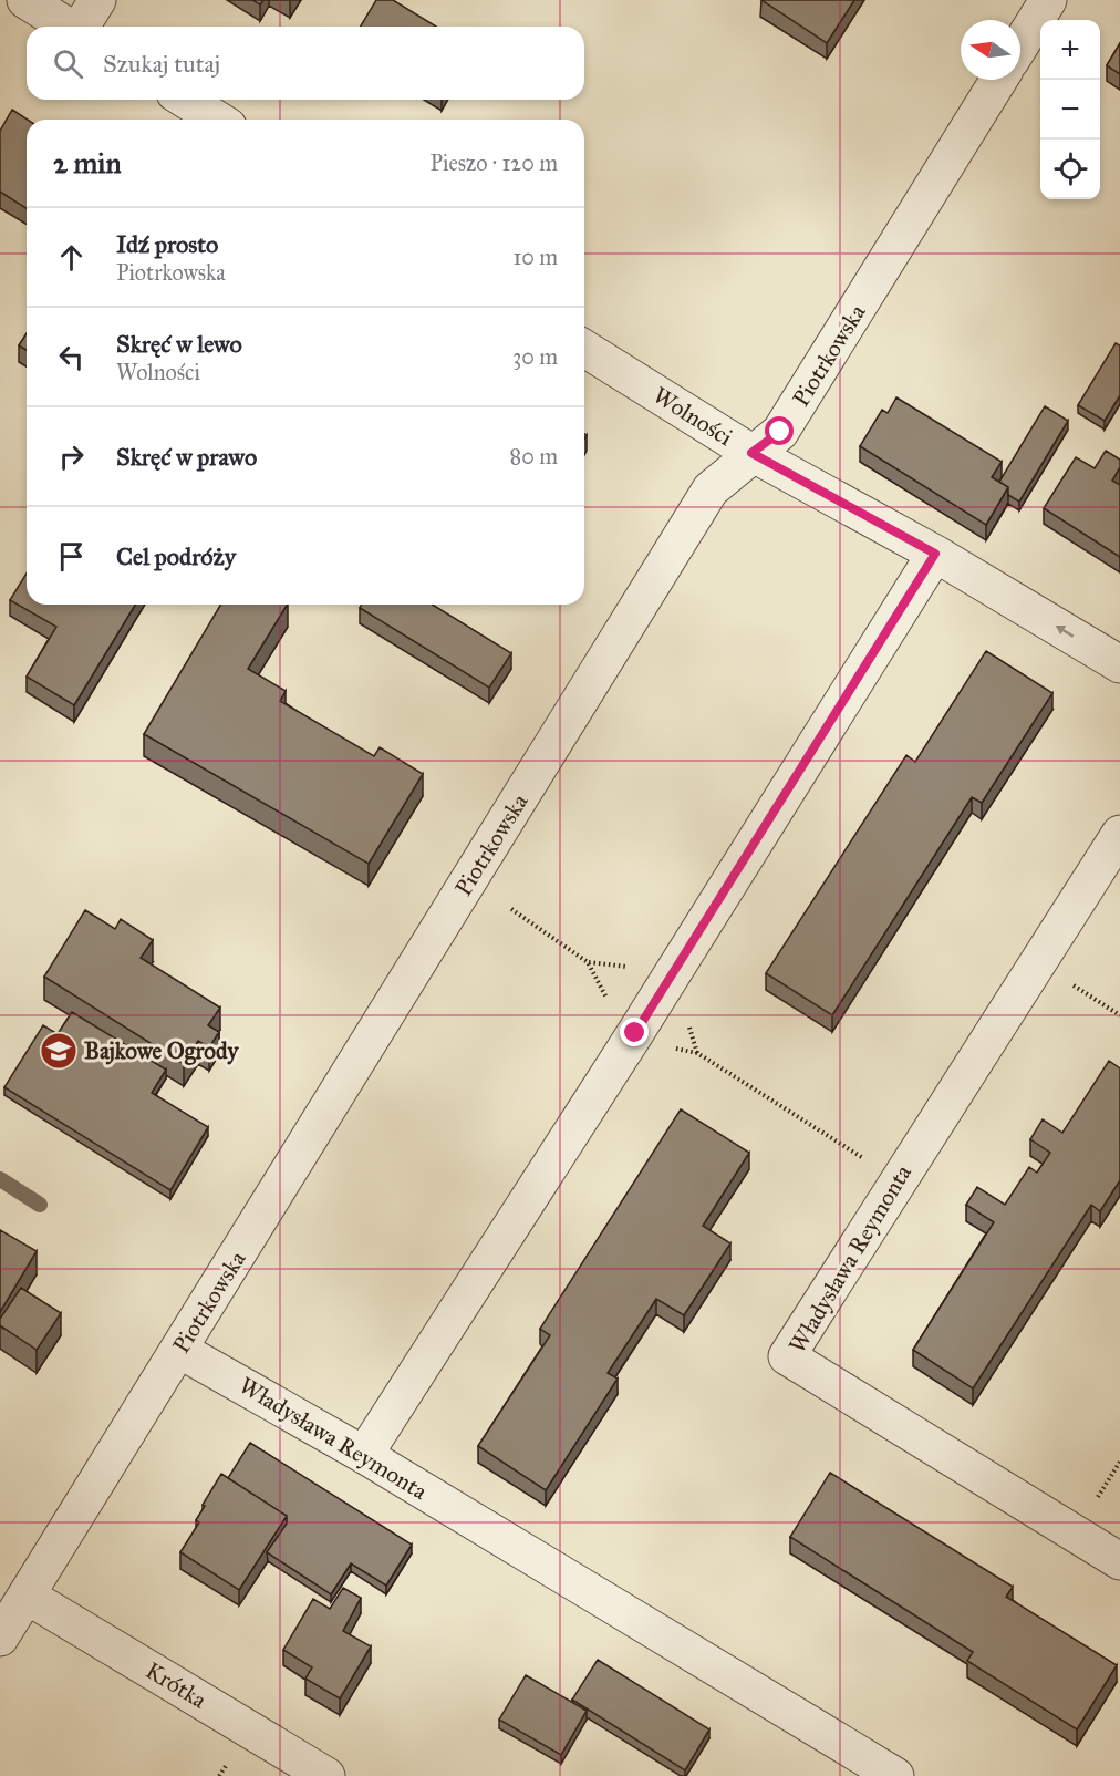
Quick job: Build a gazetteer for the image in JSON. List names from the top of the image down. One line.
{"streets":{"street":["Piotrkowska","Wolności","Władysława Reymonta","Krótka"]},"crossings":[["Piotrkowska","Wolności"],["Piotrkowska","Władysława Reymonta"],["Piotrkowska","Krótka"]],"places":{"school or university":["Bajkowe Ogrody"]},"north":"left","page":{"map_buttons":["+","−"],"search":"Szukaj tutaj","heading":["2 min","Pieszo · 120 m"],"list":[["Idź prosto","Piotrkowska","10 m"],["Skręć w lewo","Wolności","30 m"],["Skręć w prawo","80 m"],"Cel podróży"]}}
